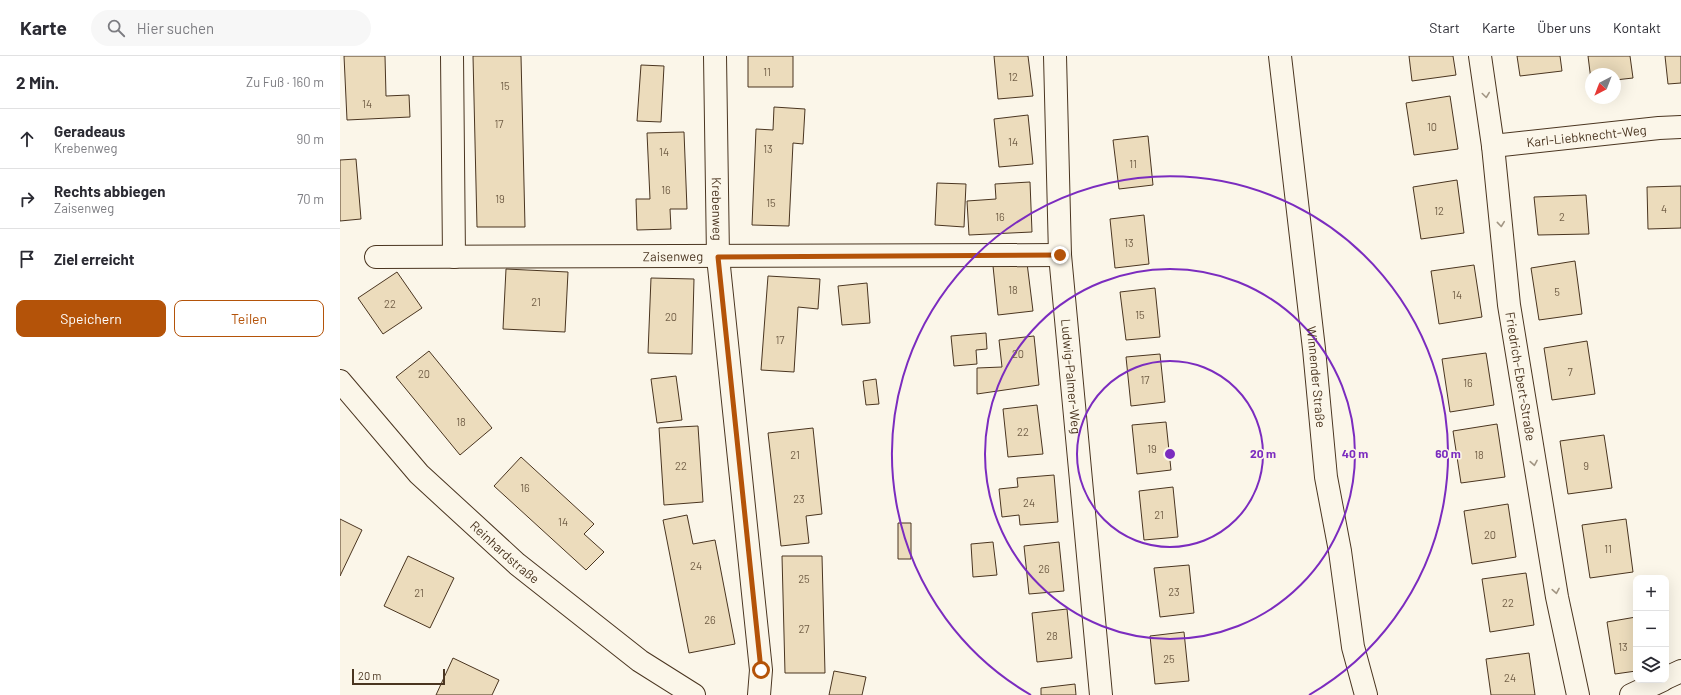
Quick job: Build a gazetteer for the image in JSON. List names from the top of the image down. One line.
{"streets":{"street":["Karl-Liebknecht-Weg","Krebenweg","Zaisenweg","Ludwig-Palmer-Weg","Winnender Straße","Friedrich-Ebert-Straße","Reinhardstraße"]},"crossings":[["Karl-Liebknecht-Weg","Friedrich-Ebert-Straße"],["Krebenweg","Zaisenweg"],["Zaisenweg","Ludwig-Palmer-Weg"]],"one_way":["Friedrich-Ebert-Straße"],"house_numbers":["11","12","15","14","17","10","14","13","14","11","16","19","15","4","12","16","2","13","18","5","14","21","22","15","20","17","20","7","20","17","16","18","22","19","21","18","22","9","16","23","24","21","14","20","11","24","26","25","23","21","22","26","27","28","13","25","24"],"scale_bar":"20 m","north":"bottom left","page":{"header":"Karte","search":"Hier suchen","nav":["Start","Karte","Über uns","Kontakt"],"heading":["2 Min.","Zu Fuß · 160 m"],"list":[["Geradeaus","Krebenweg","90 m"],["Rechts abbiegen","Zaisenweg","70 m"],"Ziel erreicht"],"buttons":["Speichern","Teilen"],"map_buttons":["+","−"],"scale":"20 m"},"rings":["20 m","40 m","60 m"]}
